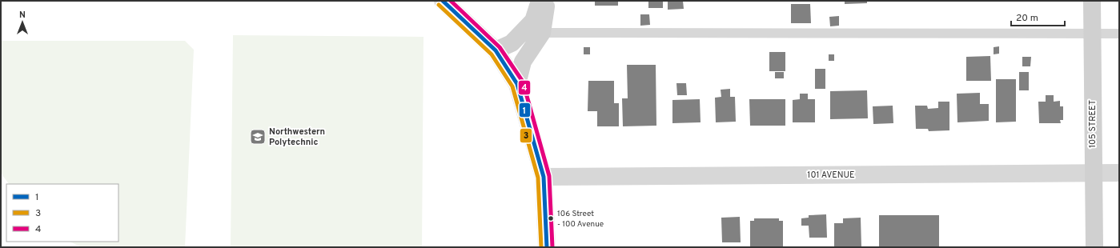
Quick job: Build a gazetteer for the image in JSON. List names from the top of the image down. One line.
{"streets":{"street":["105 STREET","101 AVENUE"]},"crossings":[["105 STREET","101 AVENUE"]],"places":{"school or university":["Northwestern Polytechnic"],"other":["106 Street - 100 Avenue"]},"lines":["transit line 1","transit line 4","transit line 3"],"legend":["1","3","4"],"scale_bar":"20 m","north":"top"}
